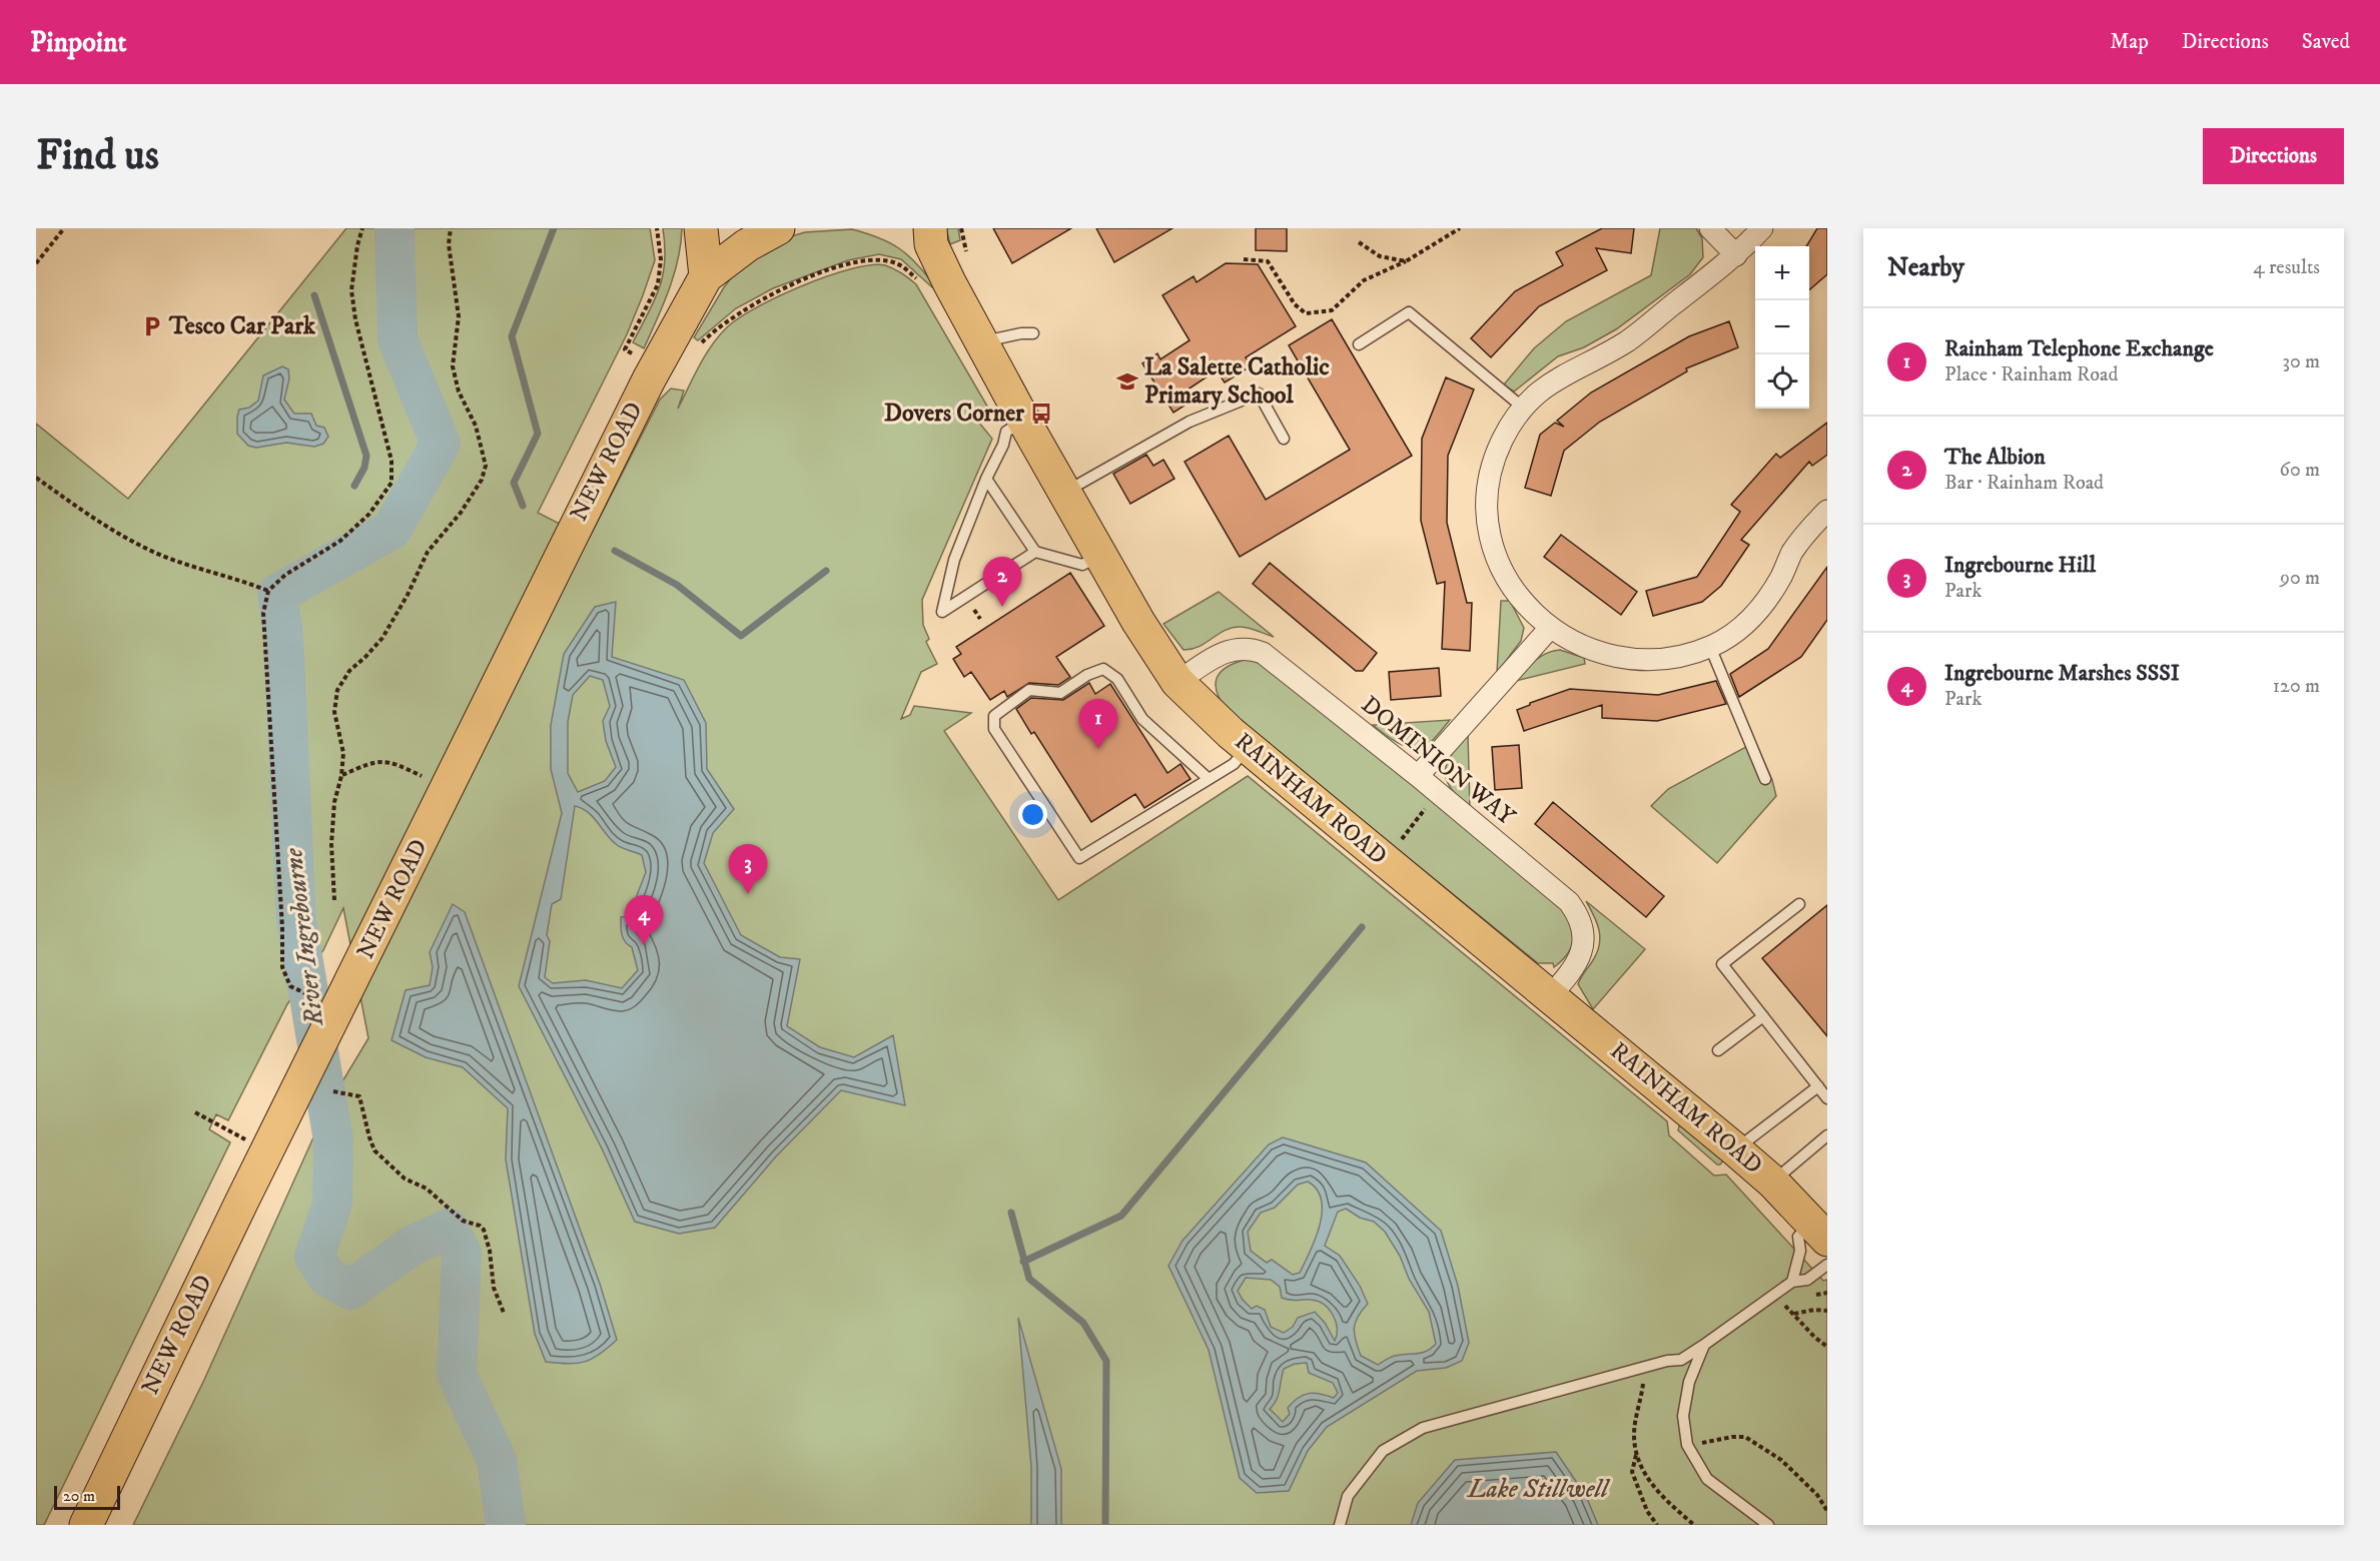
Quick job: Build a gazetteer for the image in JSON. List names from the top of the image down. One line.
{"streets":{"main road":["NEW ROAD","RAINHAM ROAD"],"street":["DOMINION WAY"]},"crossings":[["DOMINION WAY","RAINHAM ROAD"]],"water":["River Ingrebourne","Lake Stillwell"],"places":{"parking":["Tesco Car Park"],"school or university":["La Salette Catholic Primary School"],"bus stop":["Dovers Corner"]},"scale_bar":"20 m","page":{"header":"Pinpoint","nav":["Map","Directions","Saved"],"buttons":"Directions","title":"Find us","heading":["Nearby","4 results"],"map_buttons":["+","−"],"list":[{"mark":"1","name":"Rainham Telephone Exchange","note":"Place · Rainham Road","value":"30 m"},{"mark":"2","name":"The Albion","note":"Bar · Rainham Road","value":"60 m"},{"mark":"3","name":"Ingrebourne Hill","note":"Park","value":"90 m"},{"mark":"4","name":"Ingrebourne Marshes SSSI","note":"Park","value":"120 m"}],"pins":["2","1","3","4"],"scale":"20 m"}}
